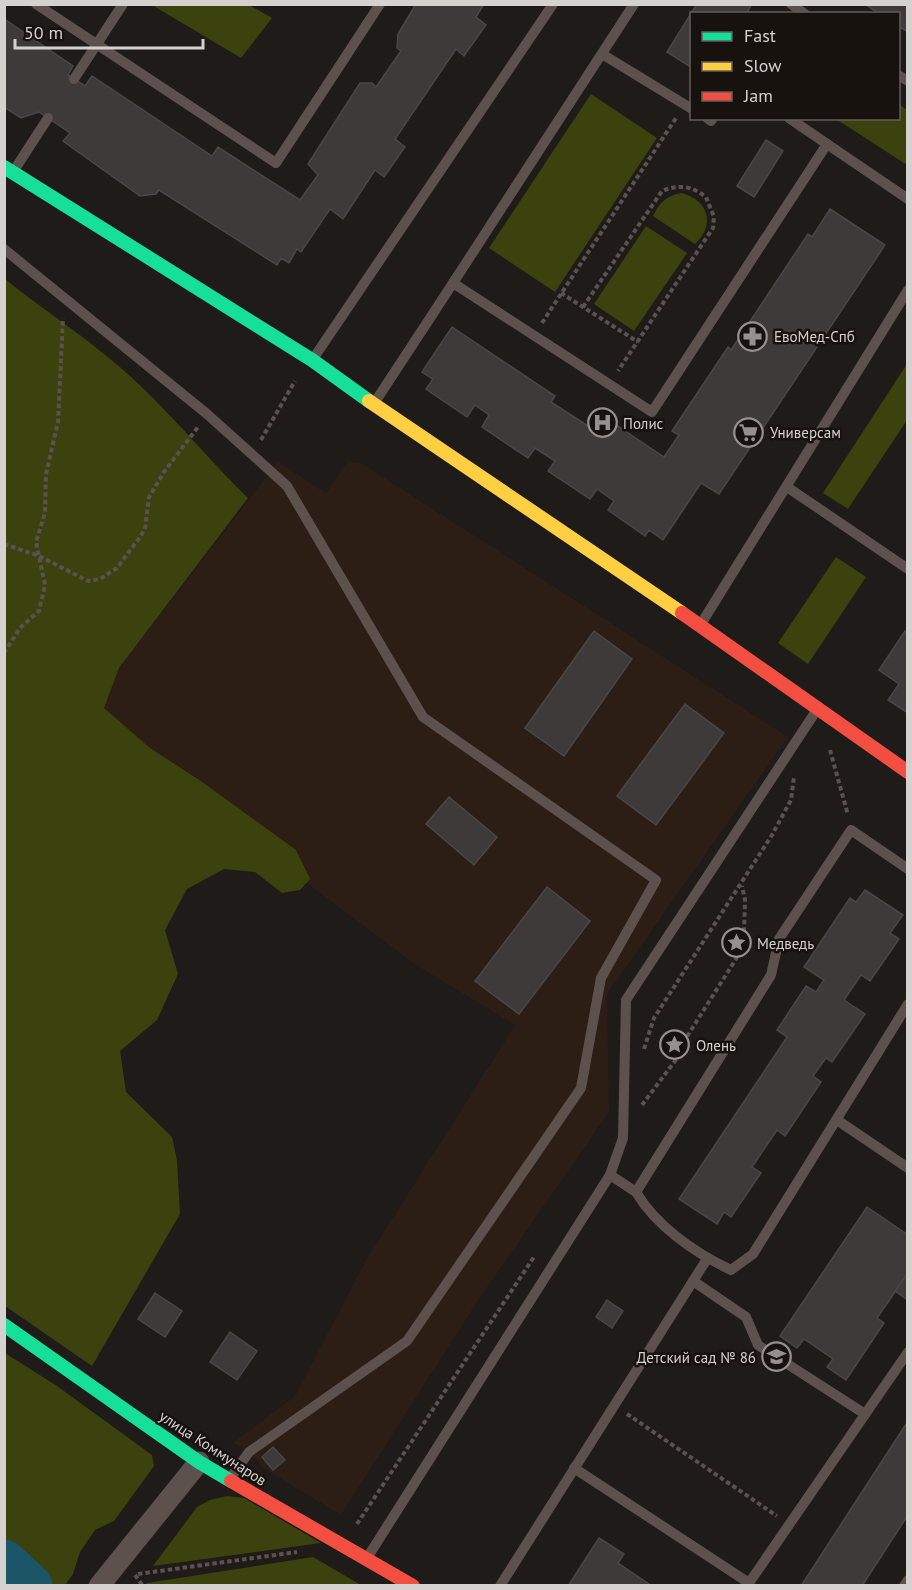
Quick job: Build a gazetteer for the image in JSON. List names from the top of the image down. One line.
{"streets":{"street":["улица Коммунаров"]},"places":{"pharmacy":["ЕвоМед-Спб"],"hospital":["Полис"],"supermarket":["Универсам"],"place":["Медведь","Олень"],"school or university":["Детский сад № 86"]},"legend":["Fast","Slow","Jam"],"scale_bar":"50 m"}
